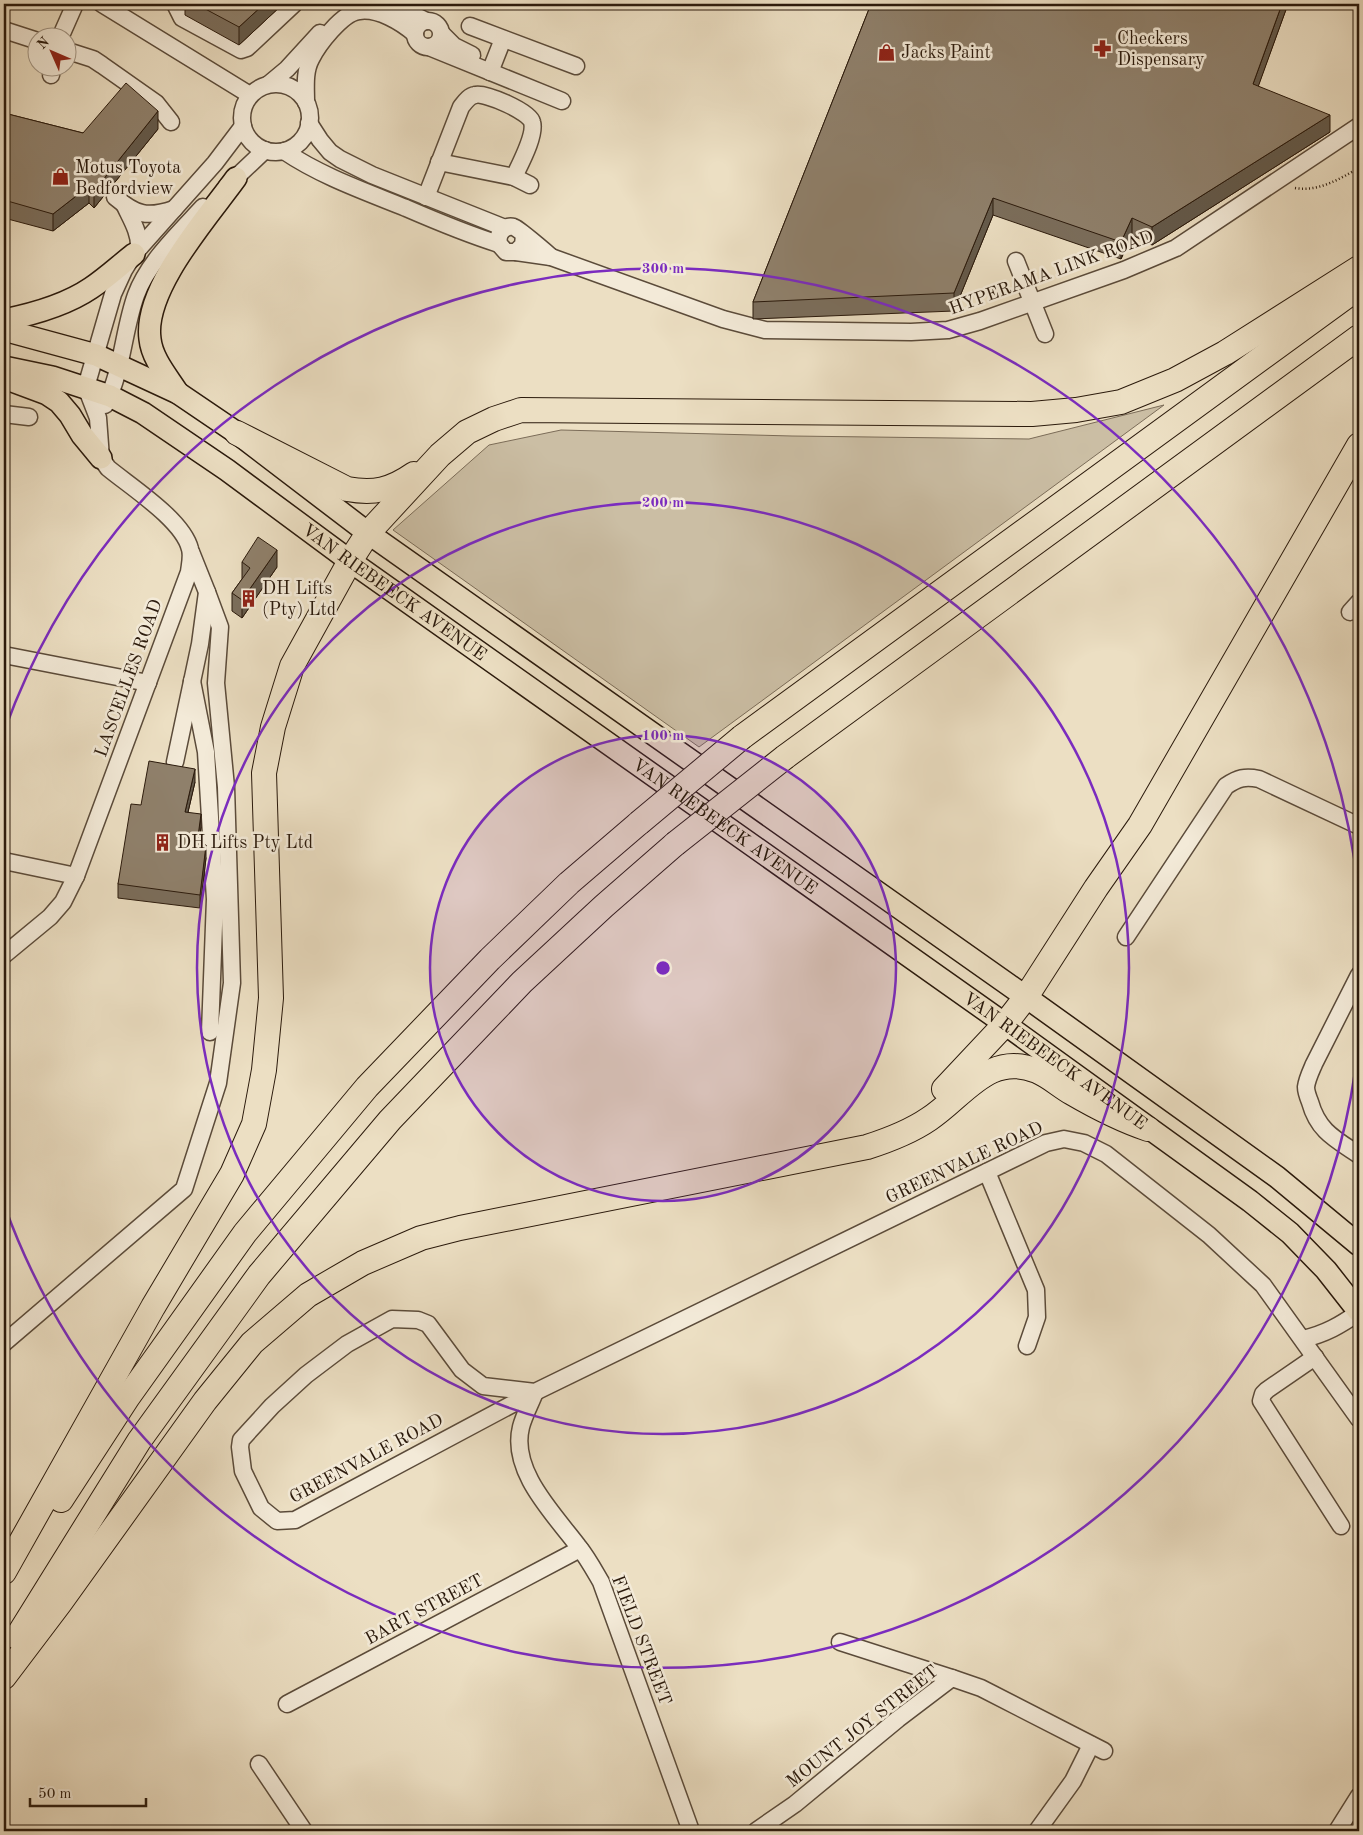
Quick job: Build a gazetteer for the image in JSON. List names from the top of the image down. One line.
{"streets":{"main road":["VAN RIEBEECK AVENUE"],"street":["HYPERAMA LINK ROAD","LASCELLES ROAD","GREENVALE ROAD","BART STREET","FIELD STREET","MOUNT JOY STREET"]},"crossings":[["GREENVALE ROAD","FIELD STREET"],["BART STREET","FIELD STREET"]],"places":{"pharmacy":["Checkers Dispensary"],"shop":["Jacks Paint","Motus Toyota Bedfordview"],"building":["DH Lifts (Pty) Ltd","DH Lifts Pty Ltd"]},"scale_bar":"50 m","north":"top left","rings":["300 m","200 m","100 m"]}
